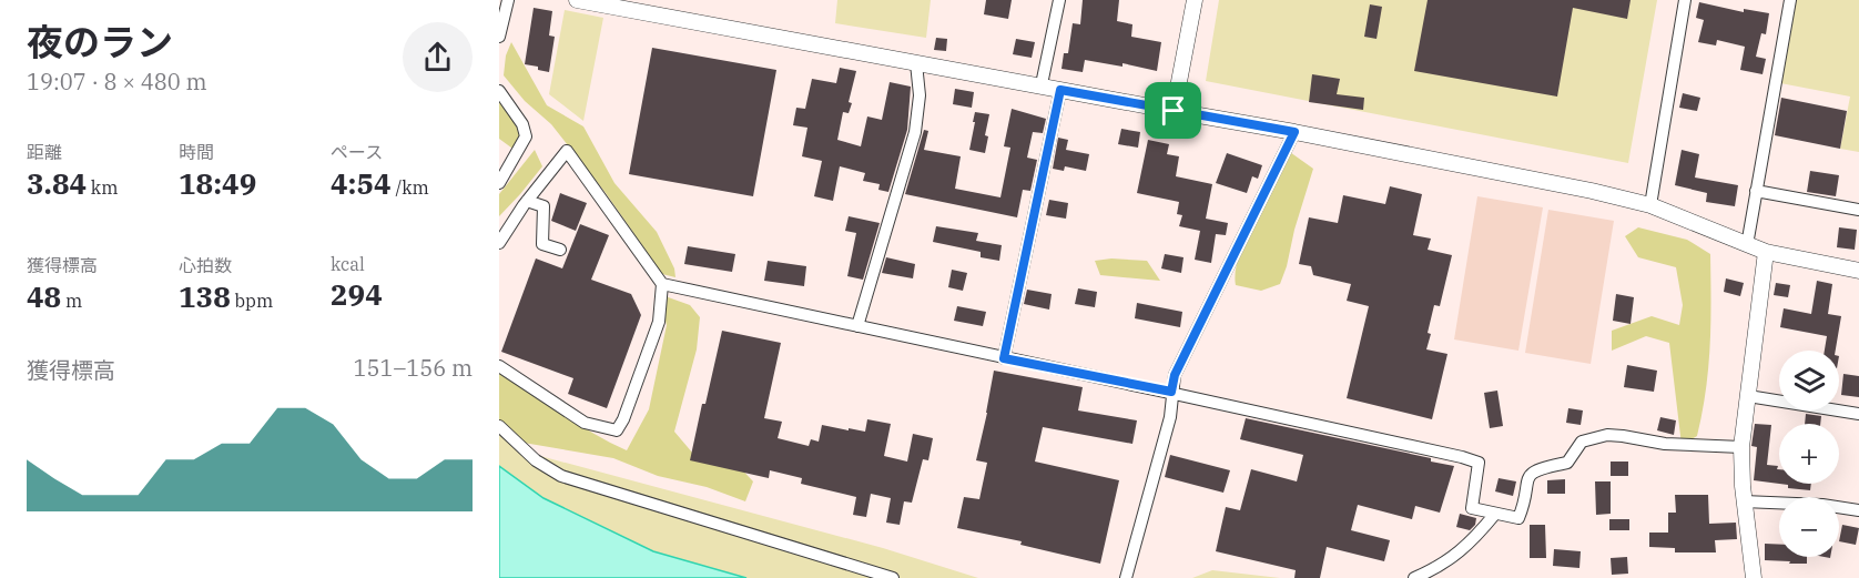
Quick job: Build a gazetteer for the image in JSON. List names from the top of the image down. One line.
{"page":{"heading":["夜のラン","19:07 · 8 × 480 m"],"stats":[["距離","3.84 km"],["時間","18:49"],["ペース","4:54 /km"],["獲得標高","48 m"],["心拍数","138 bpm"],["kcal","294"]],"chart":["獲得標高","151–156 m"],"map_buttons":["+","−"]}}
